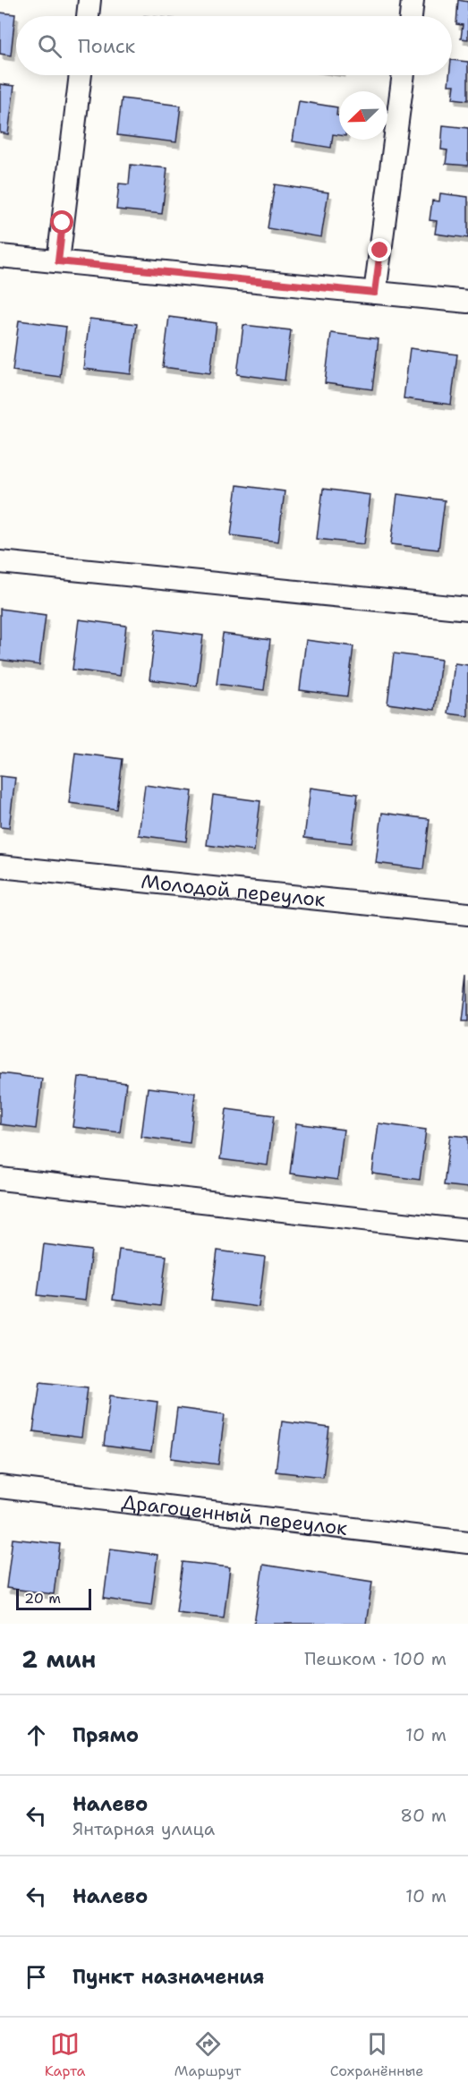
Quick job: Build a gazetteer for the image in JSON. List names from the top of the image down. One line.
{"streets":{"street":["Молодой переулок","Драгоценный переулок"]},"scale_bar":"20 m","north":"bottom left","page":{"search":"Поиск","scale":"20 m","heading":["2 мин","Пешком · 100 m"],"list":[["Прямо","10 m"],["Налево","Янтарная улица","80 m"],["Налево","10 m"],"Пункт назначения"],"nav":["Карта","Маршрут","Сохранённые"]}}
